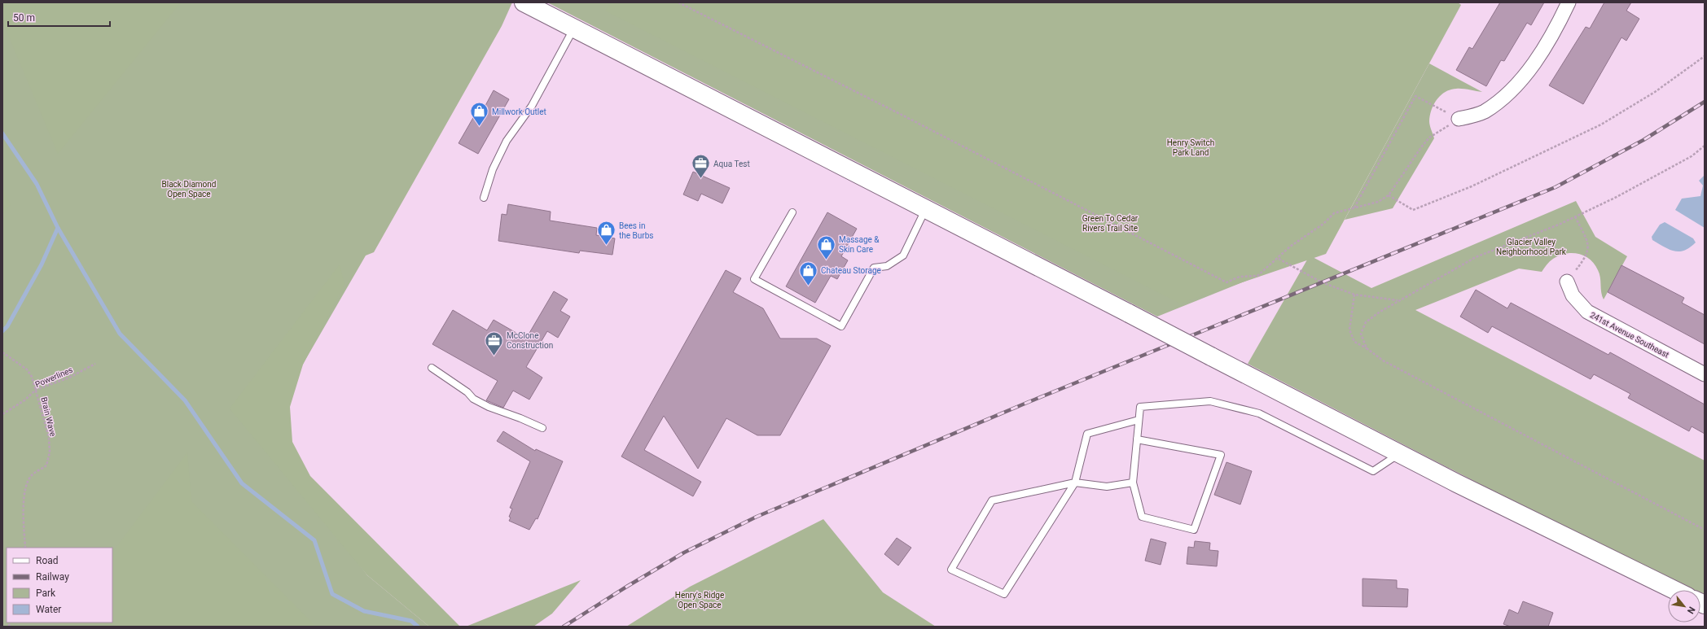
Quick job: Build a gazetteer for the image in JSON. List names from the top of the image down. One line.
{"streets":{"street":["241st Avenue Southeast"],"path":["Powerlines","Brain Wave"]},"crossings":[["Powerlines","Brain Wave"]],"parks":["Henry Switch Park Land","Black Diamond Open Space","Green To Cedar Rivers Trail Site","Glacier Valley Neighborhood Park","Henry's Ridge Open Space"],"places":{"shop":["Millwork Outlet","Bees in the Burbs","Massage & Skin Care","Chateau Storage"],"office":["Aqua Test","McClone Construction"]},"legend":["Road","Railway","Park","Water"],"scale_bar":"50 m","north":"bottom right"}
